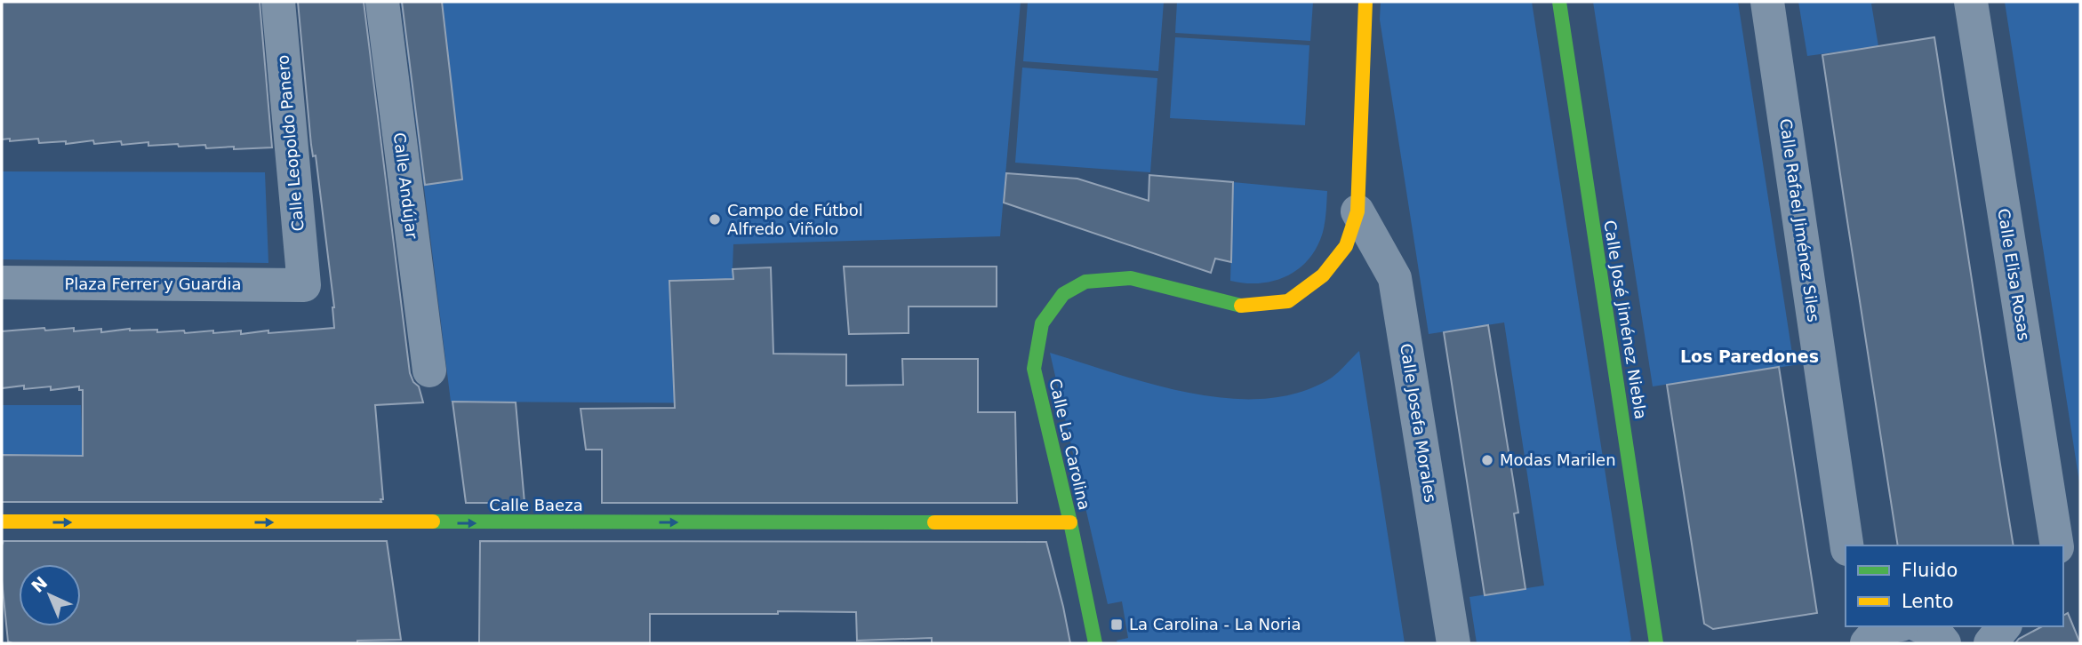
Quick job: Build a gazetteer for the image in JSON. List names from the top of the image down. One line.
{"streets":{"street":["Calle Leopoldo Panero","Calle Andújar","Calle Rafael Jiménez Siles","Calle Elisa Rosas","Plaza Ferrer y Guardia","Calle José Jiménez Niebla","Calle Josefa Morales","Calle La Carolina","Calle Baeza"]},"crossings":[["Calle Leopoldo Panero","Plaza Ferrer y Guardia"],["Calle Josefa Morales","Calle La Carolina"],["Calle La Carolina","Calle Baeza"]],"one_way":["Calle Baeza"],"districts":["Los Paredones"],"places":{"other":["Campo de Fútbol Alfredo Viñolo","Modas Marilen"],"transit":["La Carolina - La Noria"]},"legend":["Fluido","Lento"],"north":"top left"}
